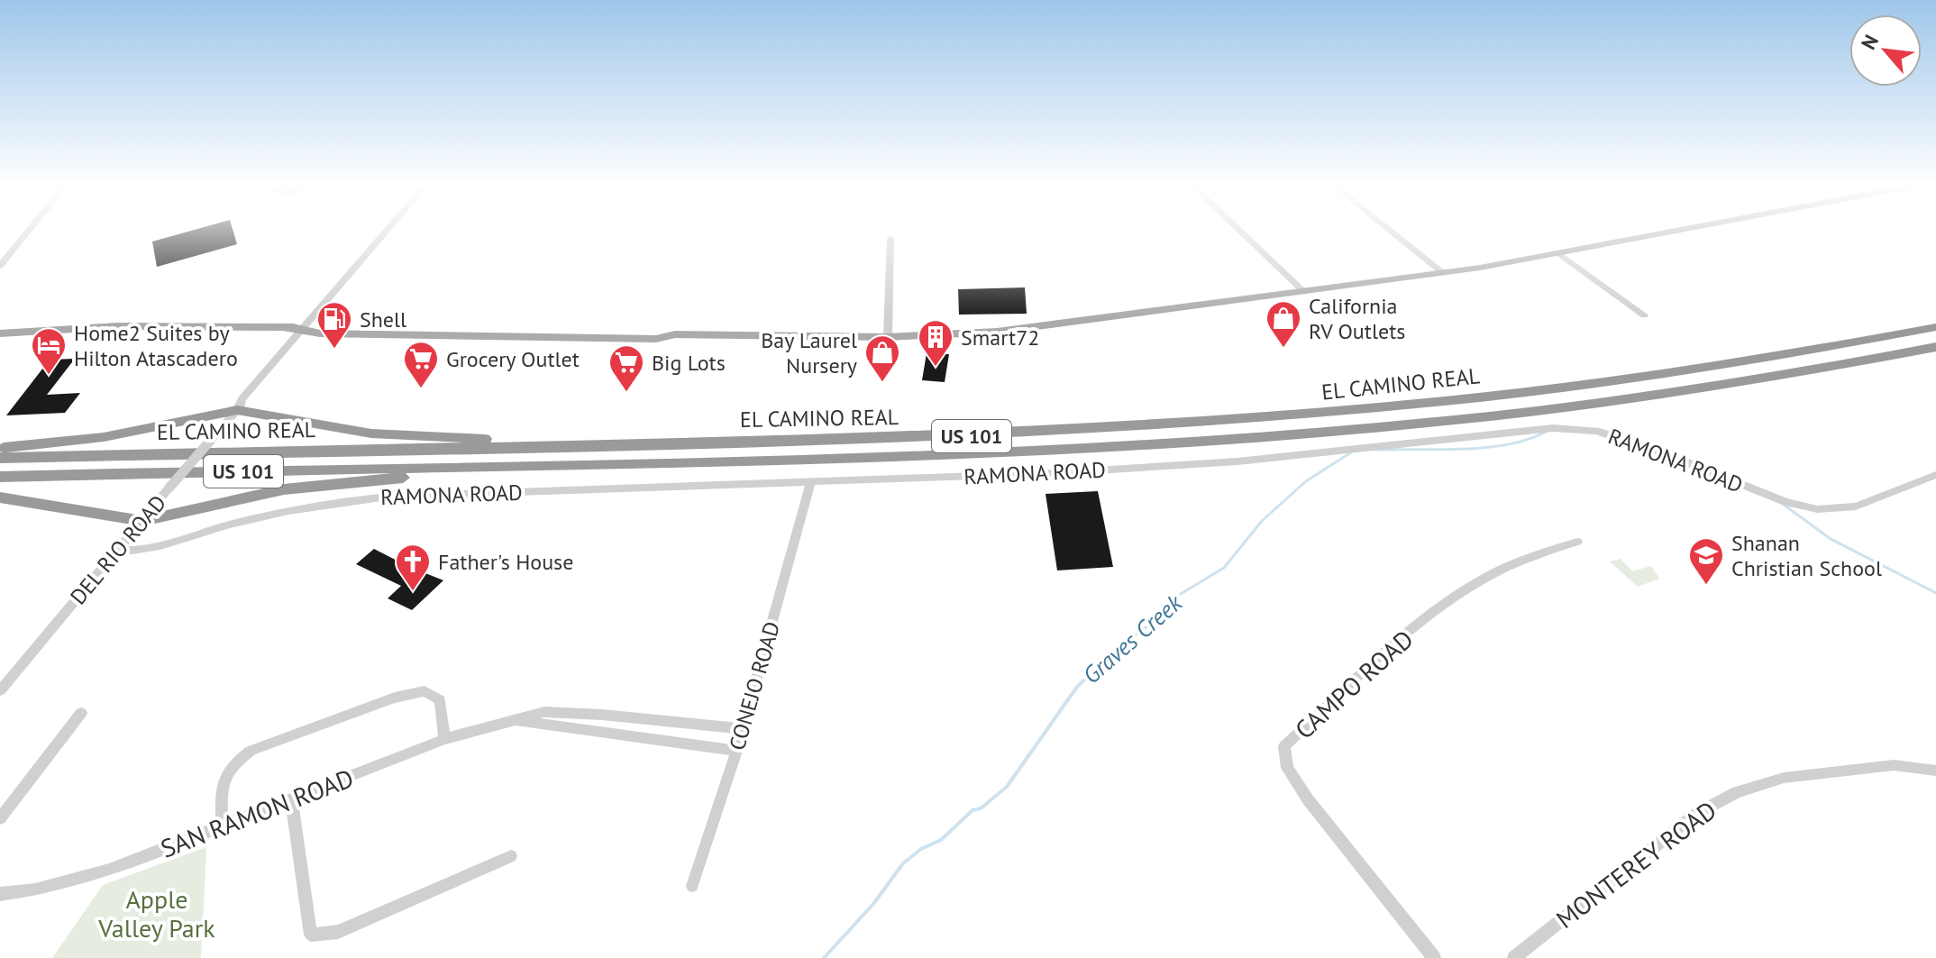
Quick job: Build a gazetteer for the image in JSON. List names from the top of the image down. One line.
{"streets":{"highway":["EL CAMINO REAL","US 101"],"street":["RAMONA ROAD","DEL RIO ROAD","CAMPO ROAD","CONEJO ROAD","SAN RAMON ROAD","MONTEREY ROAD"]},"crossings":[["RAMONA ROAD","DEL RIO ROAD"],["RAMONA ROAD","CONEJO ROAD"],["CONEJO ROAD","SAN RAMON ROAD"]],"water":["Graves Creek"],"parks":["Apple Valley Park"],"places":{"shop":["California RV Outlets","Bay Laurel Nursery"],"fuel station":["Shell"],"building":["Smart72"],"hotel":["Home2 Suites by Hilton Atascadero"],"supermarket":["Grocery Outlet","Big Lots"],"school or university":["Shanan Christian School"],"church":["Father's House"]},"north":"top left"}
